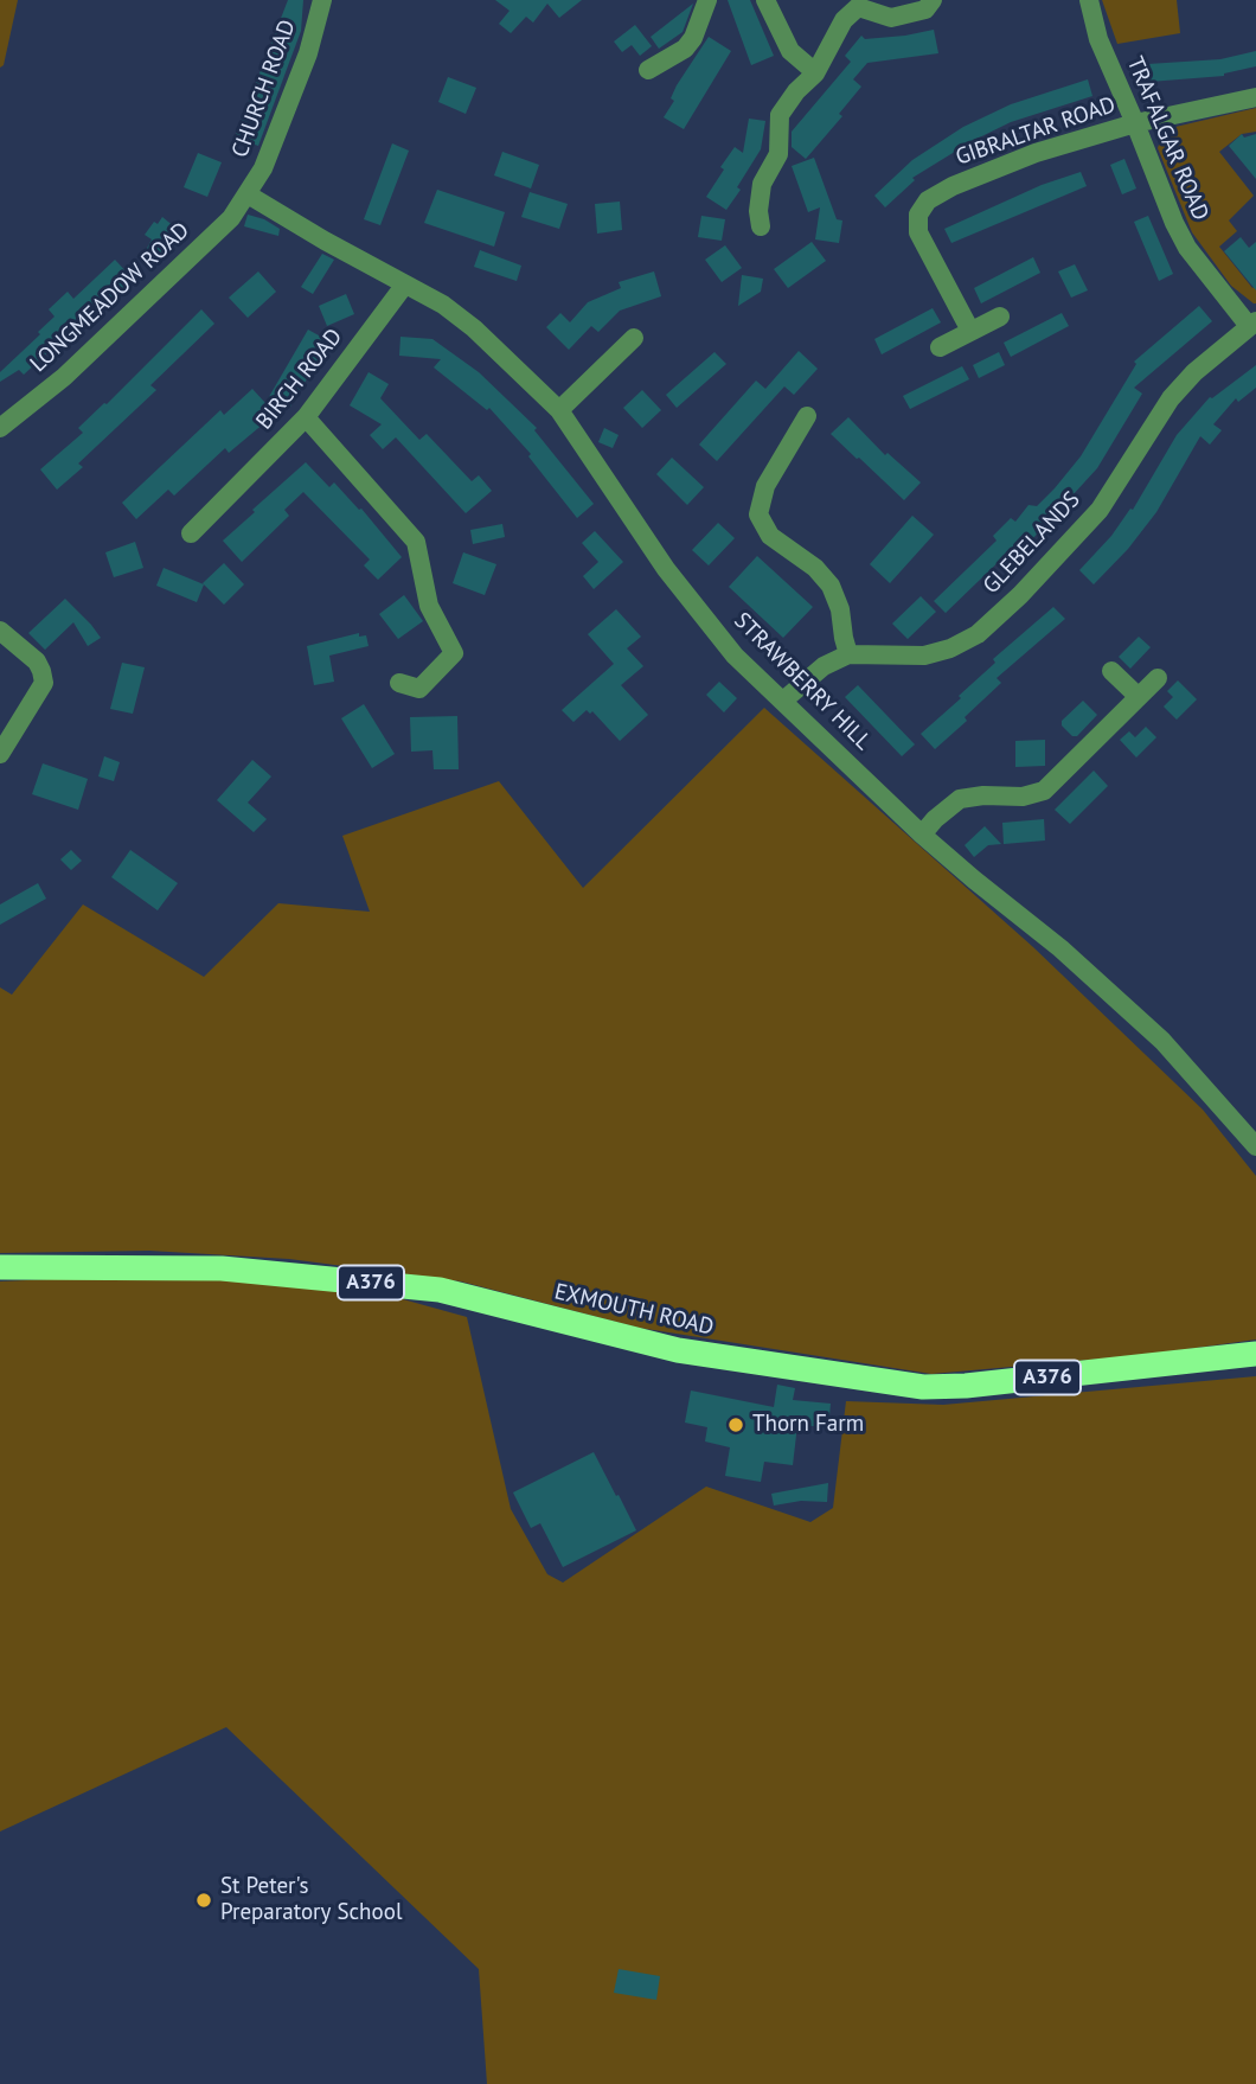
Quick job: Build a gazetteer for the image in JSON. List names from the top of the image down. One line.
{"streets":{"highway":["A376","EXMOUTH ROAD"],"street":["CHURCH ROAD","GIBRALTAR ROAD","TRAFALGAR ROAD","LONGMEADOW ROAD","BIRCH ROAD","GLEBELANDS","STRAWBERRY HILL"]},"crossings":[["CHURCH ROAD","LONGMEADOW ROAD"],["CHURCH ROAD","STRAWBERRY HILL"],["GIBRALTAR ROAD","TRAFALGAR ROAD"],["TRAFALGAR ROAD","GLEBELANDS"],["LONGMEADOW ROAD","STRAWBERRY HILL"],["BIRCH ROAD","STRAWBERRY HILL"]],"places":["Thorn Farm","St Peter's Preparatory School"]}
